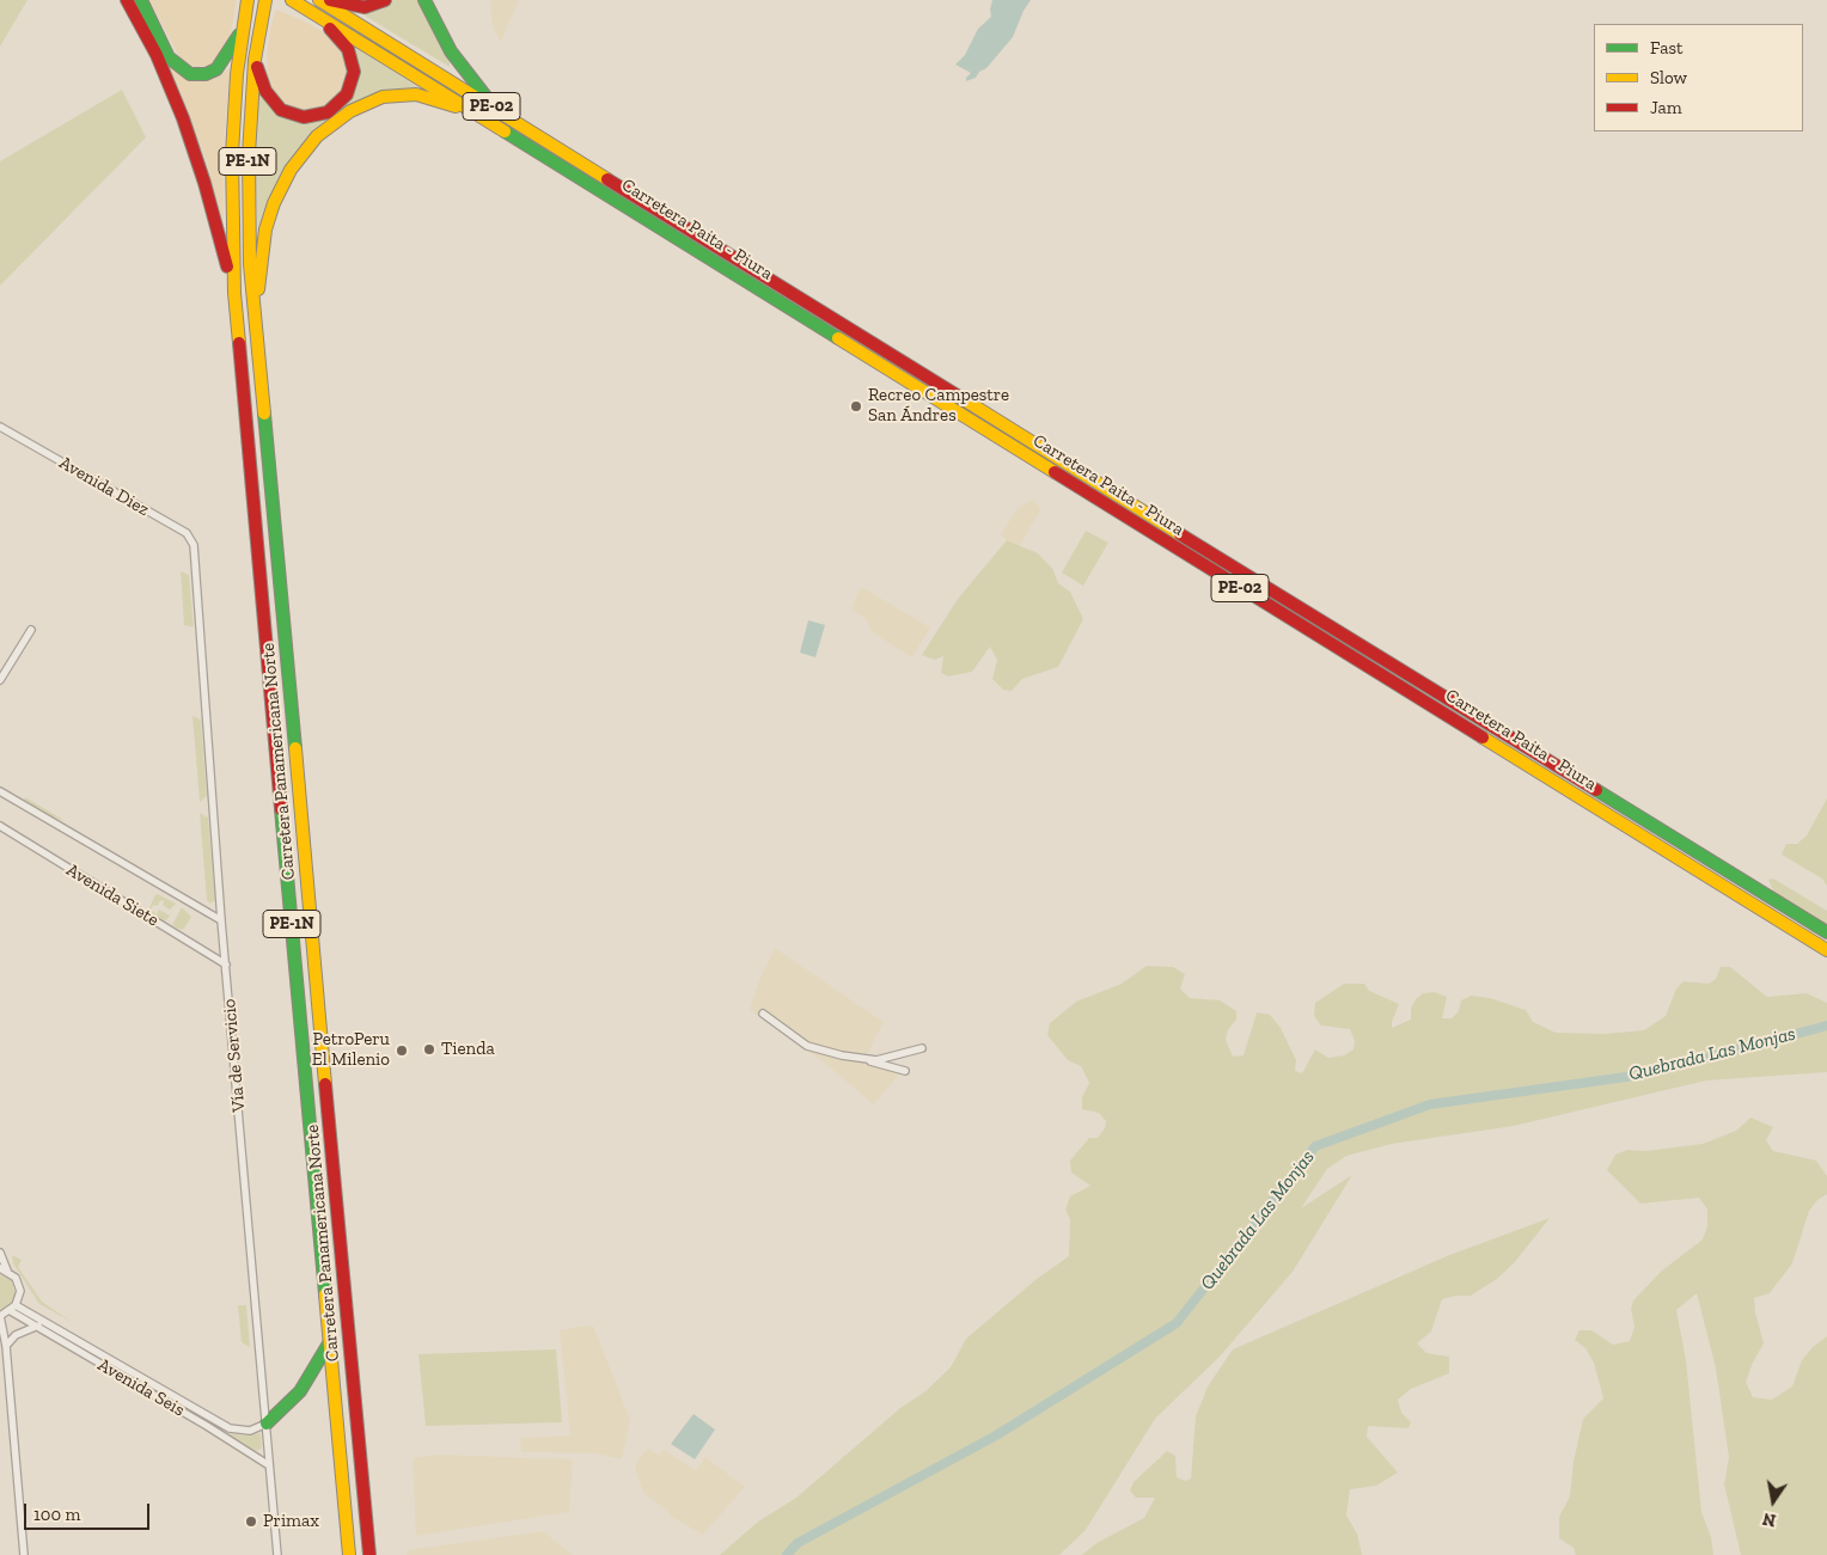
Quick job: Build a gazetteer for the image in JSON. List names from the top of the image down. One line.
{"streets":{"highway":["PE-02","PE-1N","Carretera Paita - Piura","Carretera Panamericana Norte"],"street":["Avenida Diez","Avenida Siete","Vía de Servicio","Avenida Seis"]},"crossings":[["PE-02","Carretera Paita - Piura"],["Avenida Diez","Vía de Servicio"],["Avenida Siete","Vía de Servicio"],["Vía de Servicio","Avenida Seis"]],"water":["Quebrada Las Monjas"],"places":["Recreo Campestre San Ándres","Tienda","PetroPeru El Milenio","Primax"],"legend":["Fast","Slow","Jam"],"scale_bar":"100 m","north":"bottom"}
